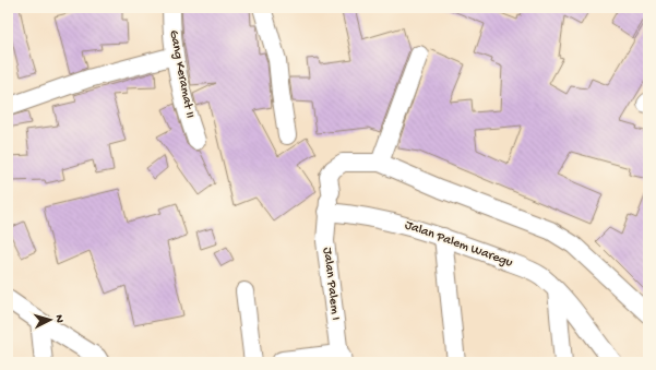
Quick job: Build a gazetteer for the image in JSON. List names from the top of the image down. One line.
{"streets":{"street":["Gang Keramat II","Jalan Palem Waregu","Jalan Palem I"]},"crossings":[["Jalan Palem Waregu","Jalan Palem I"]],"north":"right"}
